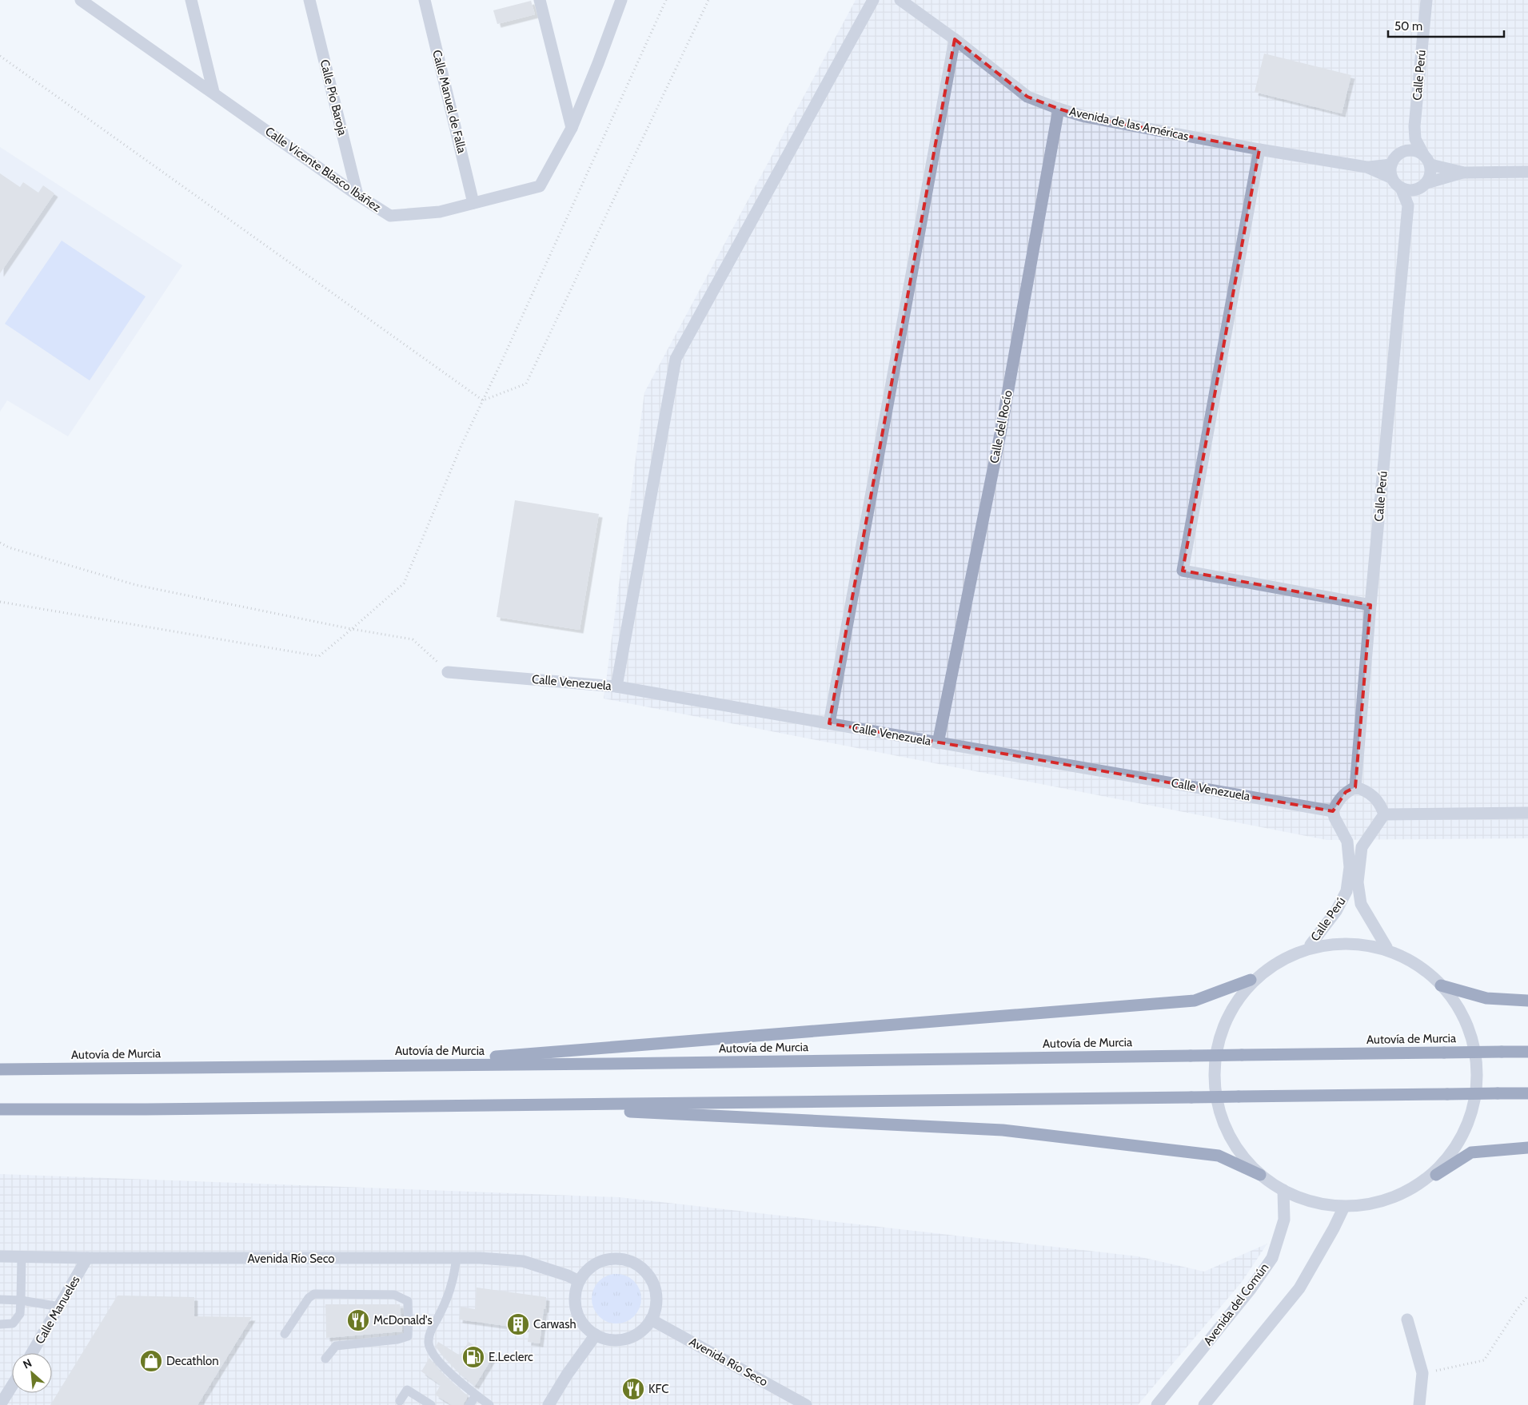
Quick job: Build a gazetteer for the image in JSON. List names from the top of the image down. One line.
{"streets":{"highway":["Autovía de Murcia"],"street":["Calle Perú","Calle Pío Baroja","Calle Manuel de Falla","Avenida de las Américas","Calle Vicente Blasco Ibáñez","Calle del Rocío","Calle Venezuela","Avenida Río Seco","Avenida del Común","Calle Manueles"]},"crossings":[["Calle Perú","Avenida de las Américas"],["Calle Perú","Calle Venezuela"],["Calle Pío Baroja","Calle Vicente Blasco Ibáñez"],["Calle Manuel de Falla","Calle Vicente Blasco Ibáñez"],["Avenida de las Américas","Calle del Rocío"],["Calle del Rocío","Calle Venezuela"],["Avenida Río Seco","Calle Manueles"]],"places":{"restaurant":["McDonald's","KFC"],"building":["Carwash"],"fuel station":["E.Leclerc"],"shop":["Decathlon"]},"scale_bar":"50 m","north":"top left"}
